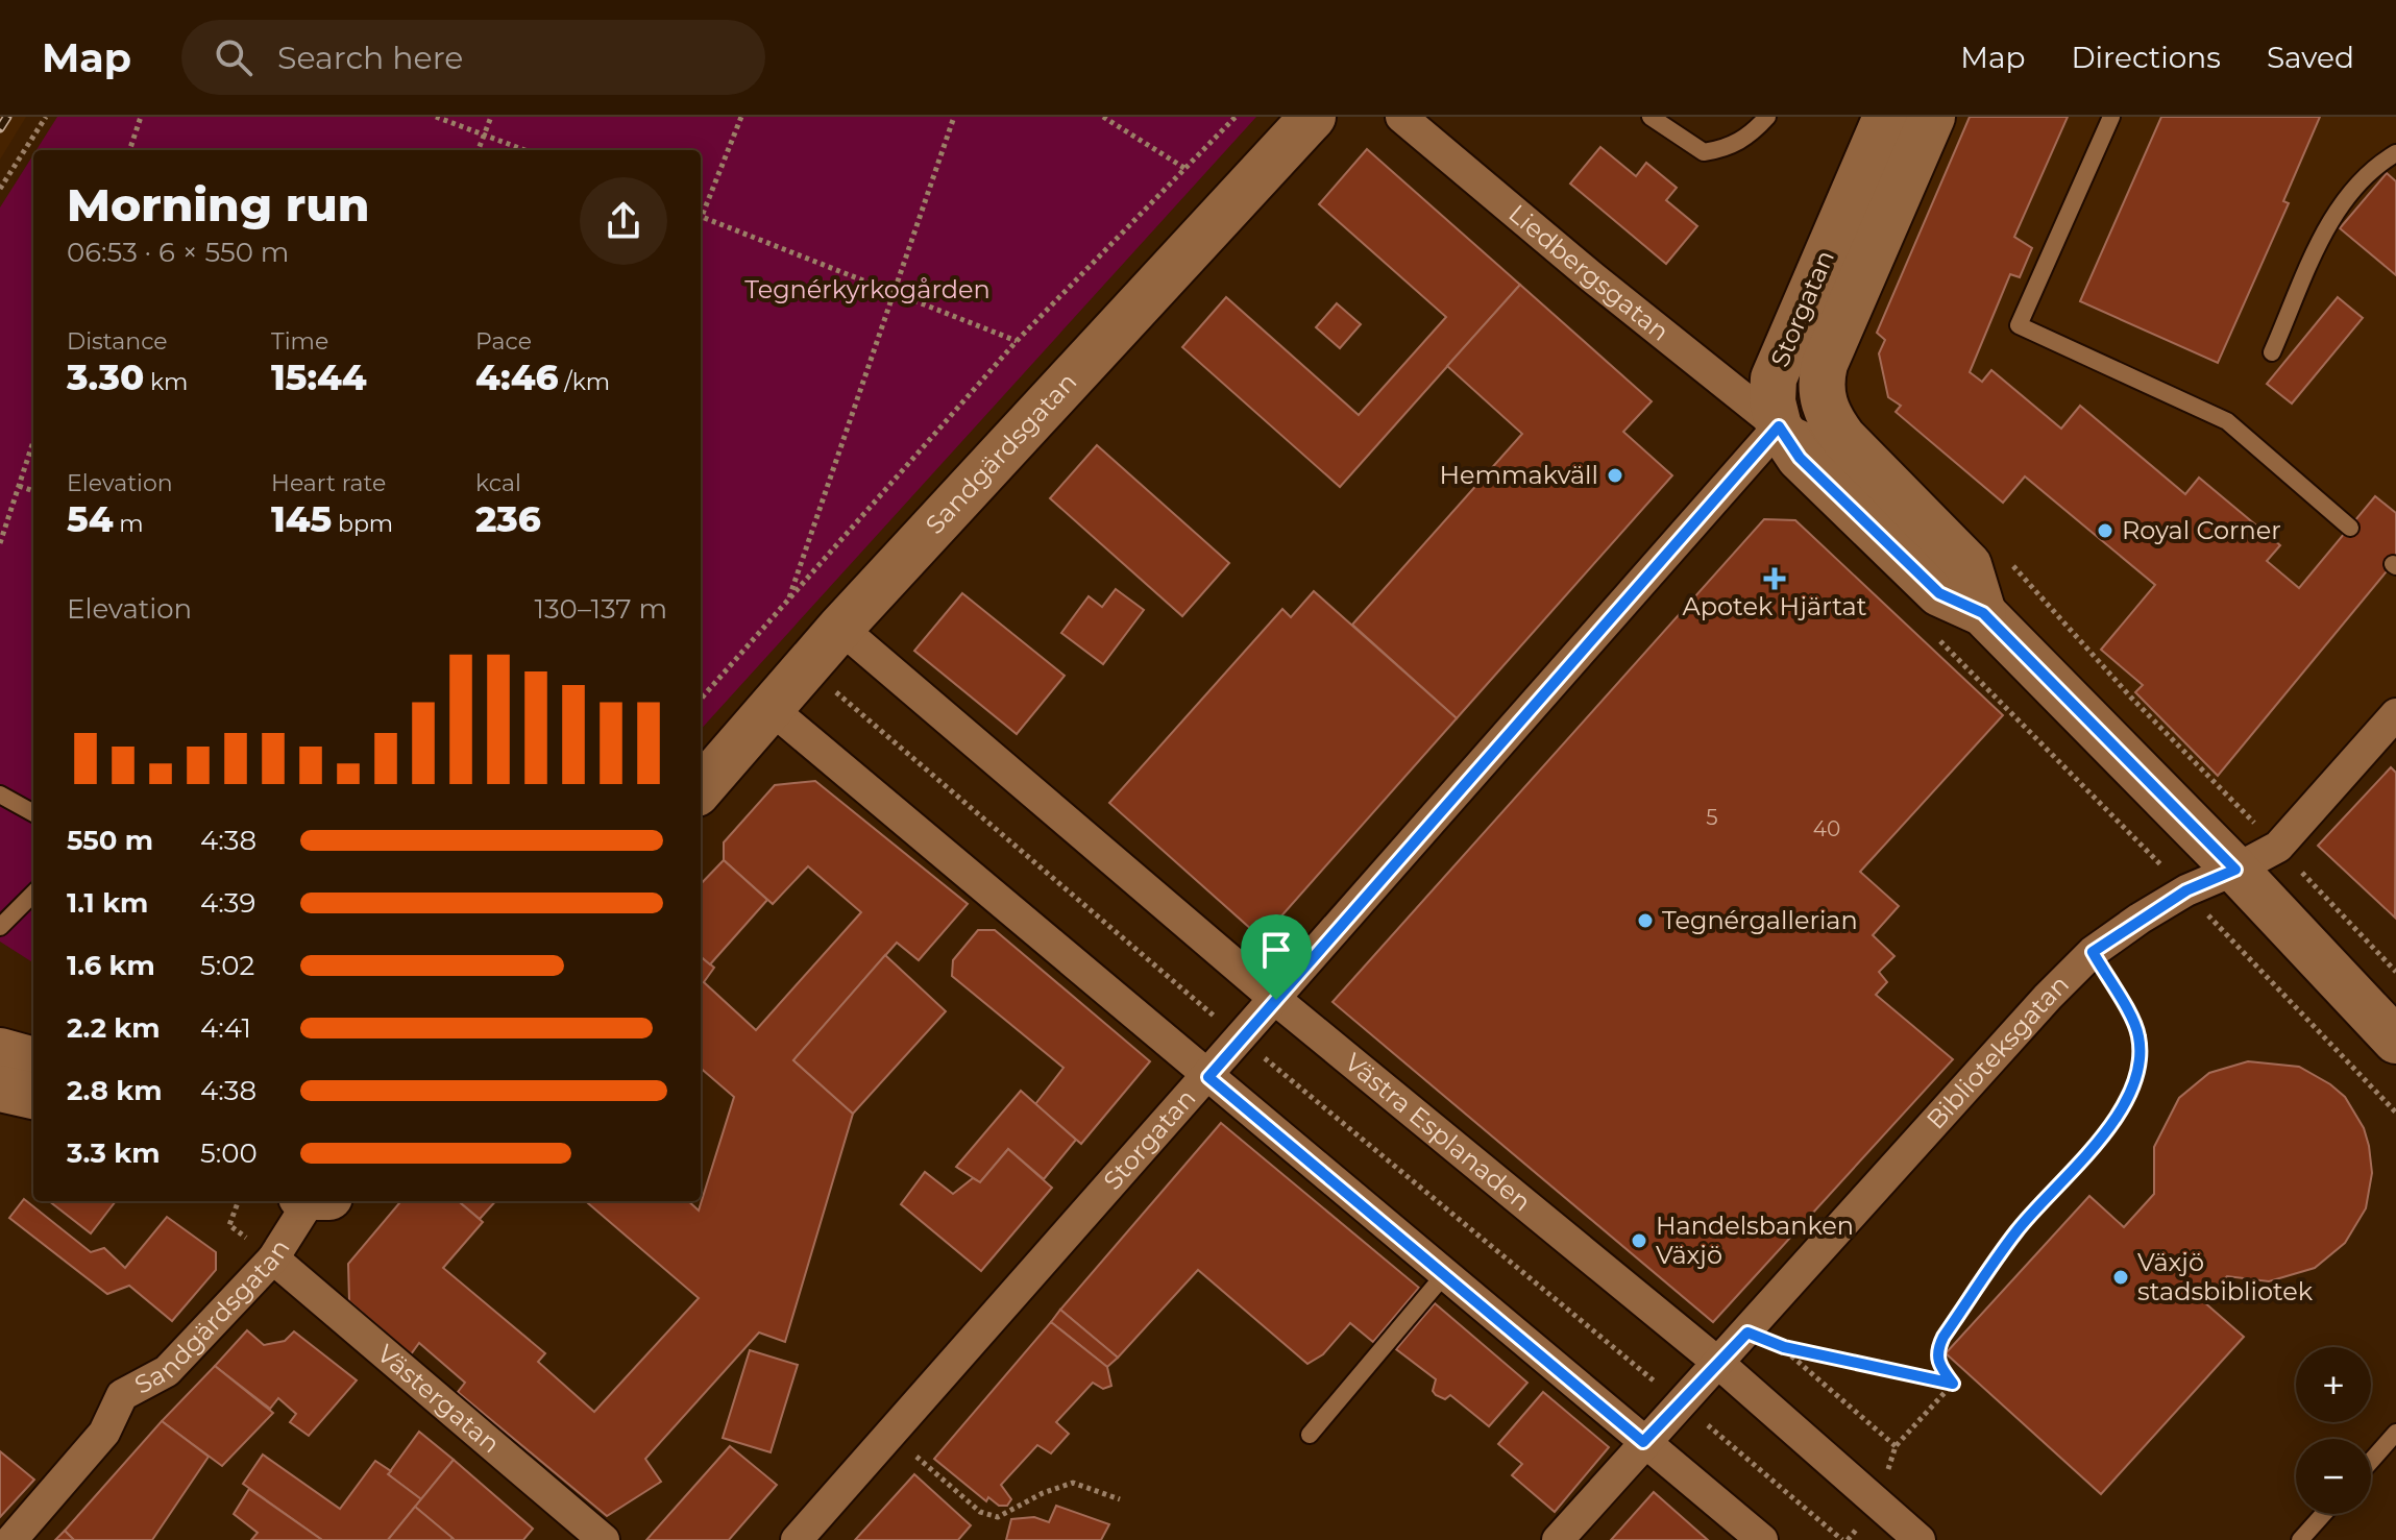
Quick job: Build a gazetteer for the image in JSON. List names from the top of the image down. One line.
{"streets":{"main road":["Liedbergsgatan","Storgatan","Sandgärdsgatan"],"street":["Biblioteksgatan","Västra Esplanaden","Västergatan"]},"crossings":[["Liedbergsgatan","Storgatan"],["Liedbergsgatan","Biblioteksgatan"],["Storgatan","Västra Esplanaden"],["Sandgärdsgatan","Västra Esplanaden"],["Sandgärdsgatan","Västergatan"],["Biblioteksgatan","Västra Esplanaden"]],"parks":["Tegnérkyrkogården"],"places":{"other":["Hemmakväll","Royal Corner","Tegnérgallerian","Handelsbanken Växjö","Växjö stadsbibliotek"],"health":["Apotek Hjärtat"]},"house_numbers":["5","40"],"page":{"header":"Map","search":"Search here","nav":["Map","Directions","Saved"],"heading":["Morning run","06:53 · 6 × 550 m"],"stats":[["Distance","3.30 km"],["Time","15:44"],["Pace","4:46 /km"],["Elevation","54 m"],["Heart rate","145 bpm"],["kcal","236"]],"chart":["Elevation","130–137 m"],"list":[{"name":"550 m","note":"4:38"},{"name":"1.1 km","note":"4:39"},{"name":"1.6 km","note":"5:02"},{"name":"2.2 km","note":"4:41"},{"name":"2.8 km","note":"4:38"},{"name":"3.3 km","note":"5:00"}],"map_buttons":["+","−"]}}
